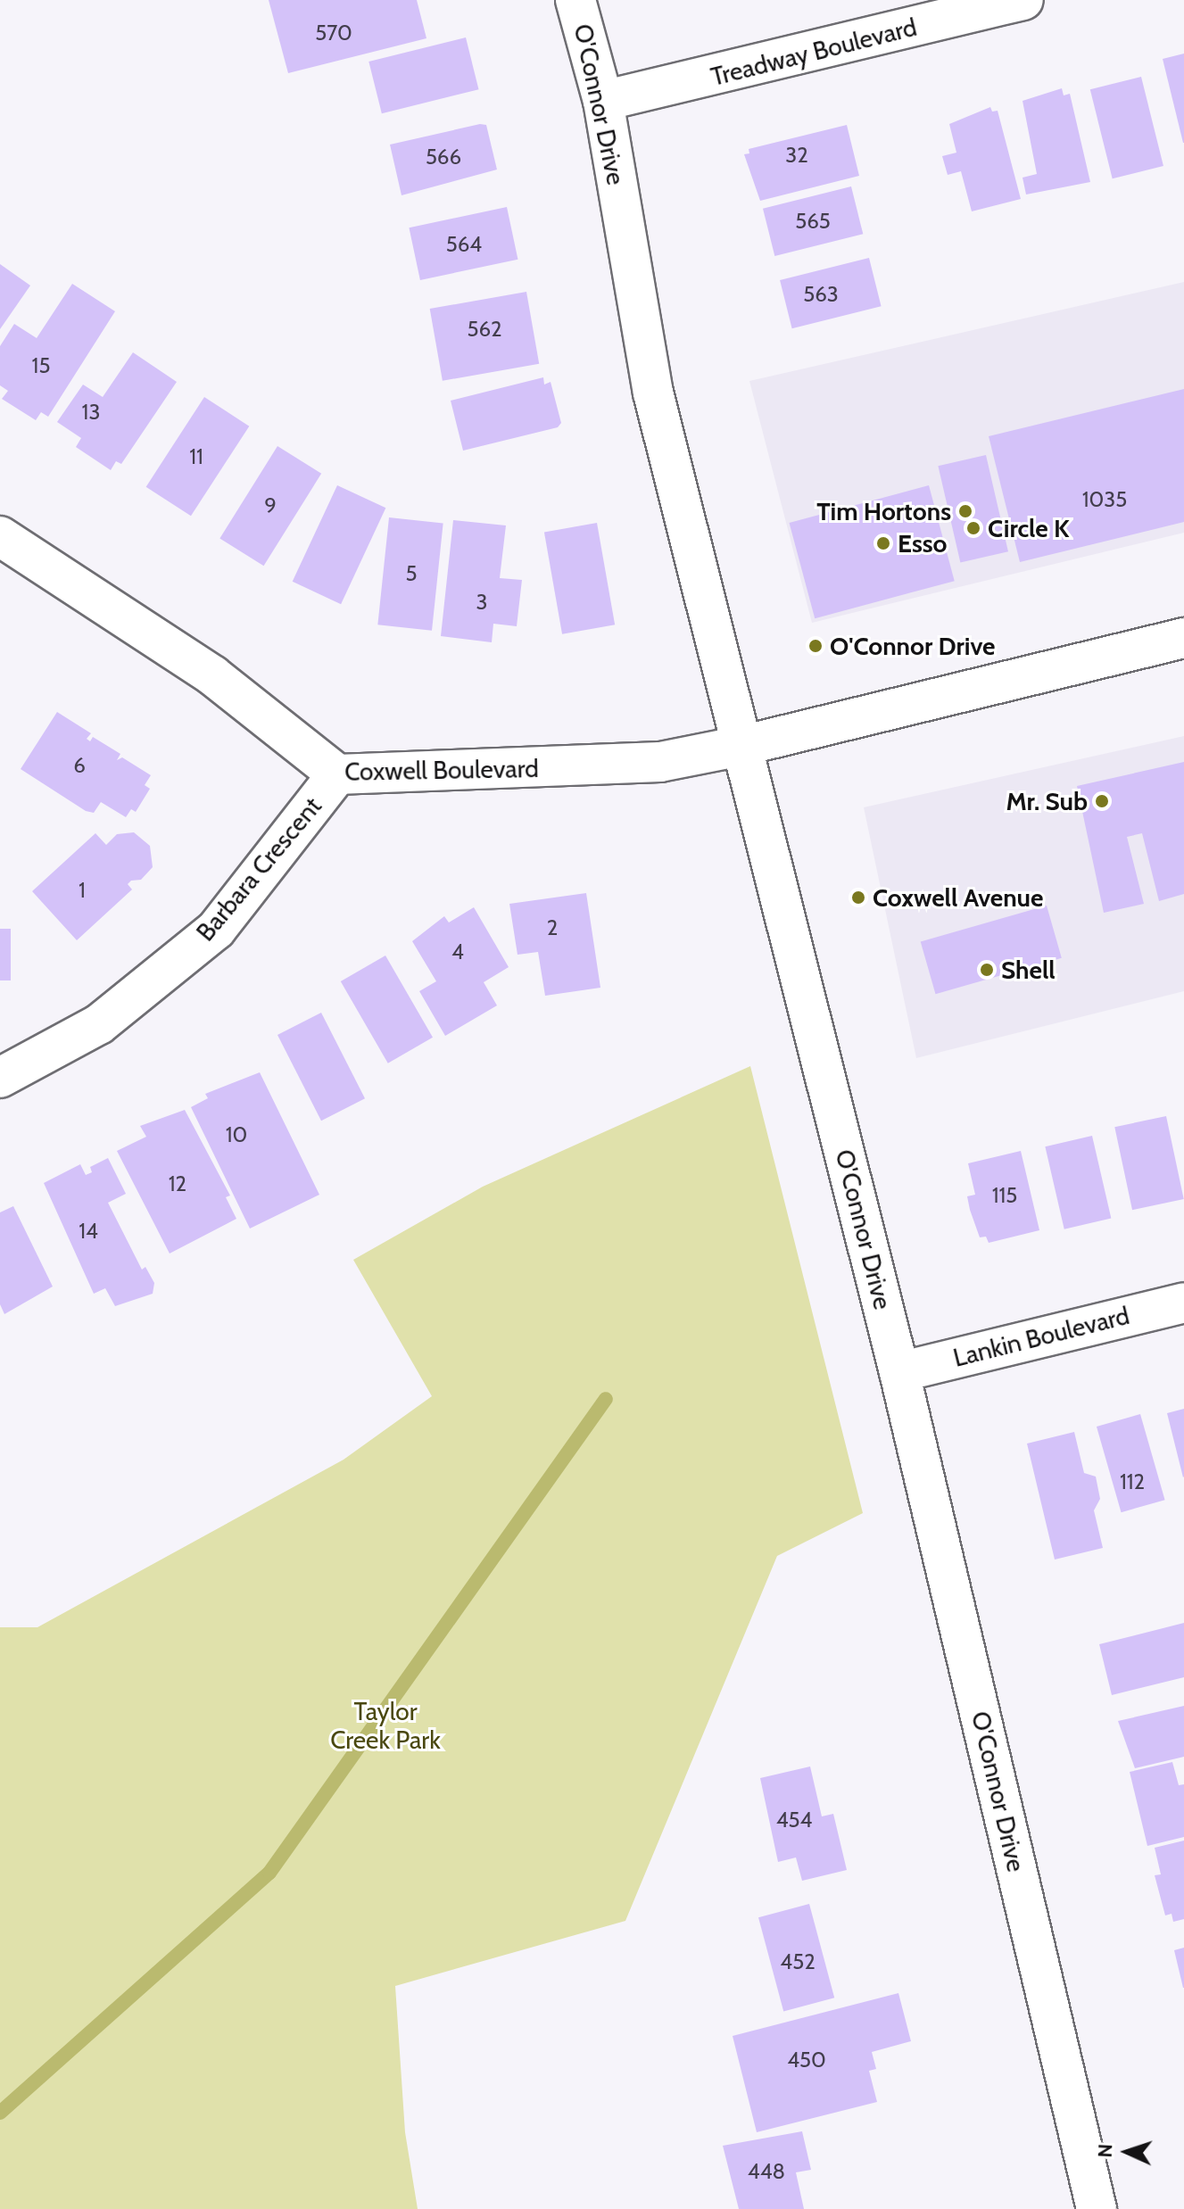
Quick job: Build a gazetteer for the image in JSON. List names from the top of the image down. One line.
{"streets":{"main road":["Treadway Boulevard","O'Connor Drive","Coxwell Boulevard","Barbara Crescent","Lankin Boulevard"]},"crossings":[["Treadway Boulevard","O'Connor Drive"],["O'Connor Drive","Coxwell Boulevard"],["O'Connor Drive","Lankin Boulevard"],["Coxwell Boulevard","Barbara Crescent"]],"parks":["Taylor Creek Park"],"places":["Tim Hortons","Circle K","Esso","O'Connor Drive","Mr. Sub","Coxwell Avenue","Shell"],"house_numbers":["570","32","566","565","564","563","562","15","13","11","1035","9","5","3","6","1","2","4","10","12","115","14","112","454","452","450","448"],"north":"left"}
